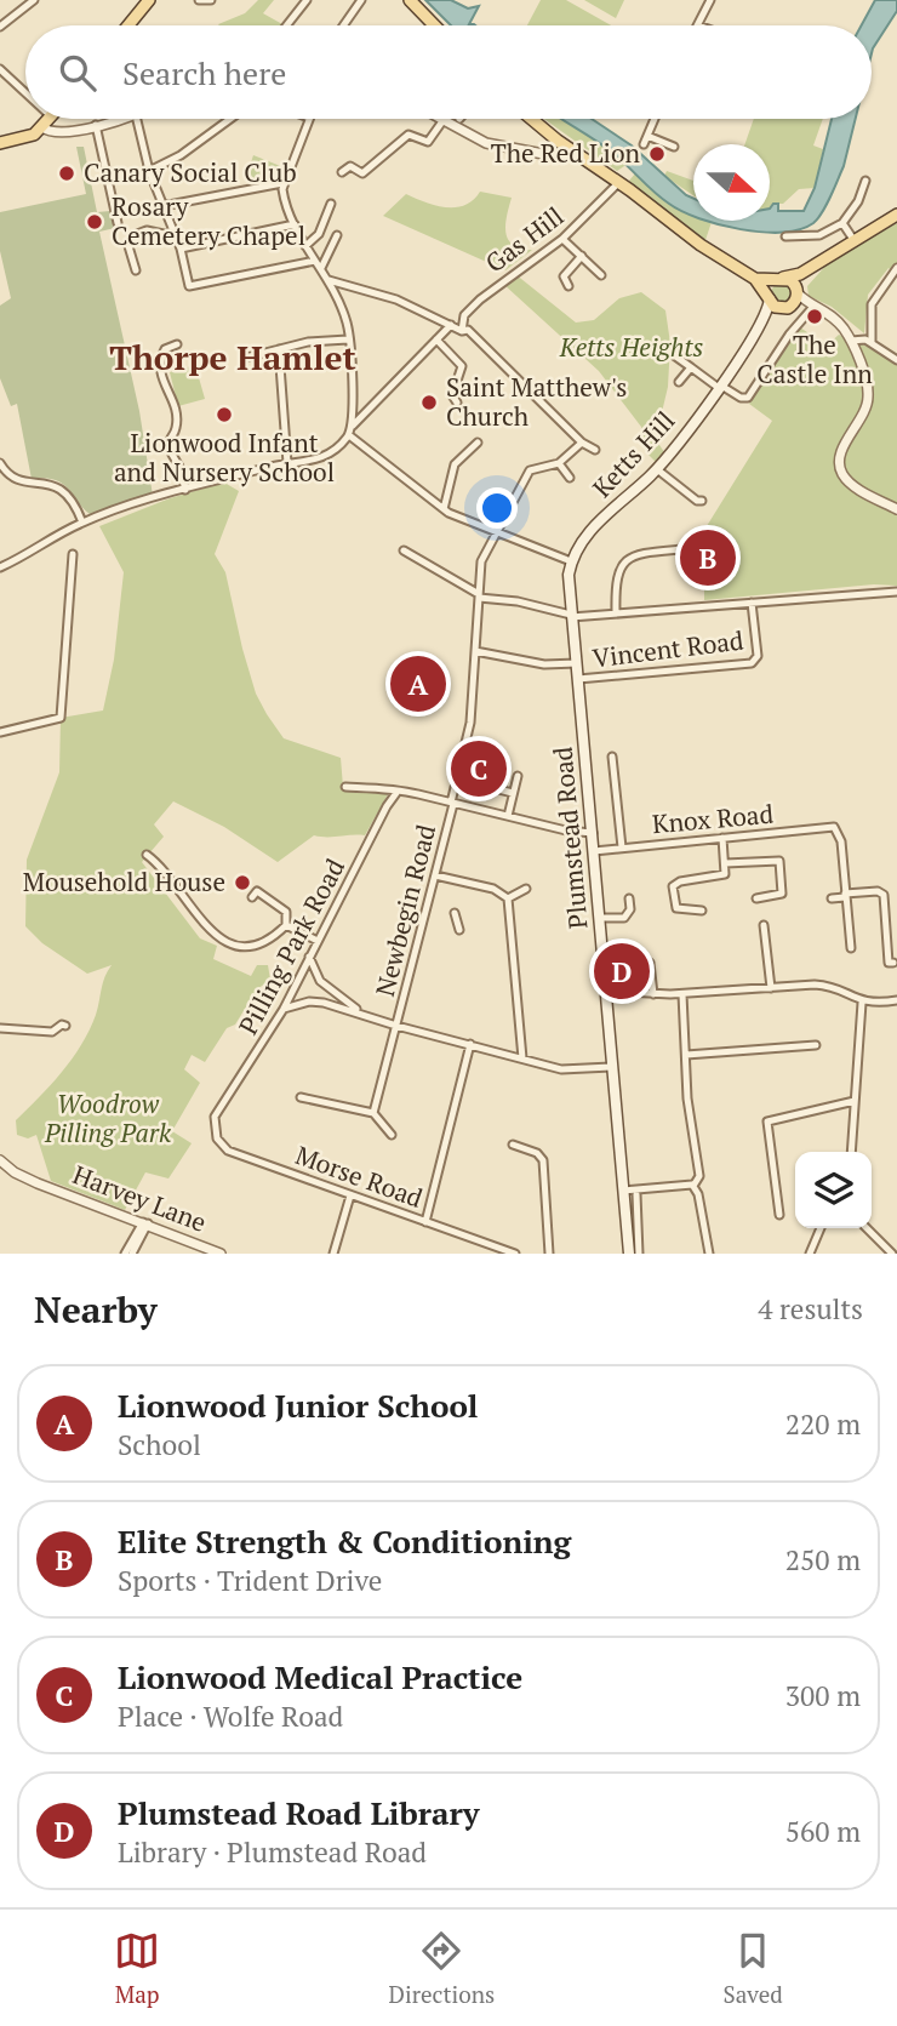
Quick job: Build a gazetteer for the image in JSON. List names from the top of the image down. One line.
{"streets":{"main road":["Ketts Hill","Plumstead Road"],"street":["Gas Hill","Vincent Road","Knox Road","Newbegin Road","Pilling Park Road","Morse Road","Harvey Lane"]},"crossings":[["Vincent Road","Plumstead Road"],["Knox Road","Plumstead Road"],["Pilling Park Road","Morse Road"]],"districts":["Thorpe Hamlet"],"parks":["Ketts Heights","Woodrow Pilling Park"],"places":["The Red Lion","Canary Social Club","Rosary Cemetery Chapel","The Castle Inn","Saint Matthew's Church","Lionwood Infant and Nursery School","Mousehold House"],"north":"right","page":{"search":"Search here","pins":["B","A","C","D"],"heading":["Nearby","4 results"],"list":[{"mark":"A","name":"Lionwood Junior School","note":"School","value":"220 m"},{"mark":"B","name":"Elite Strength & Conditioning","note":"Sports · Trident Drive","value":"250 m"},{"mark":"C","name":"Lionwood Medical Practice","note":"Place · Wolfe Road","value":"300 m"},{"mark":"D","name":"Plumstead Road Library","note":"Library · Plumstead Road","value":"560 m"}],"nav":["Map","Directions","Saved"]}}
